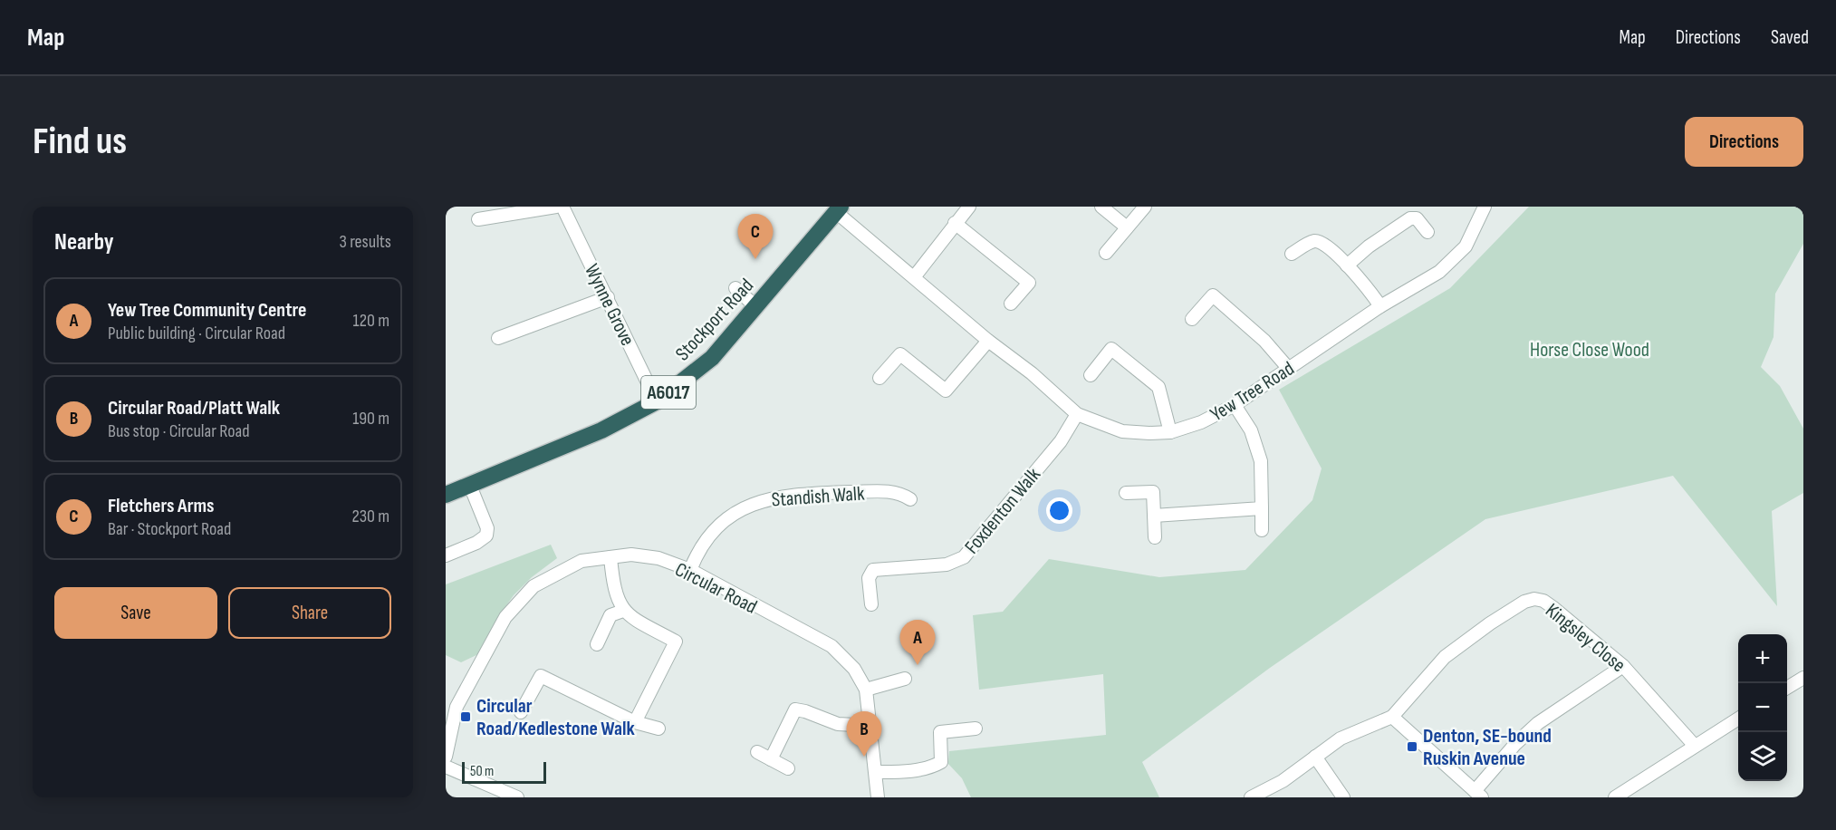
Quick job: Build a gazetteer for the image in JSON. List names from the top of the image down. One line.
{"streets":{"highway":["Stockport Road","A6017"],"street":["Wynne Grove","Yew Tree Road","Standish Walk","Foxdenton Walk","Circular Road","Kingsley Close"]},"crossings":[["Wynne Grove","Stockport Road"],["Stockport Road","Yew Tree Road"],["Yew Tree Road","Foxdenton Walk"],["Standish Walk","Circular Road"]],"parks":["Horse Close Wood"],"places":{"transit":["Circular Road/Kedlestone Walk","Denton, SE-bound Ruskin Avenue"]},"scale_bar":"50 m","page":{"header":"Map","nav":["Map","Directions","Saved"],"buttons":["Directions",["Save","Share"]],"title":"Find us","heading":["Nearby","3 results"],"pins":["C","A","B"],"list":[{"mark":"A","name":"Yew Tree Community Centre","note":"Public building · Circular Road","value":"120 m"},{"mark":"B","name":"Circular Road/Platt Walk","note":"Bus stop · Circular Road","value":"190 m"},{"mark":"C","name":"Fletchers Arms","note":"Bar · Stockport Road","value":"230 m"}],"map_buttons":["+","−"],"scale":"50 m"}}
